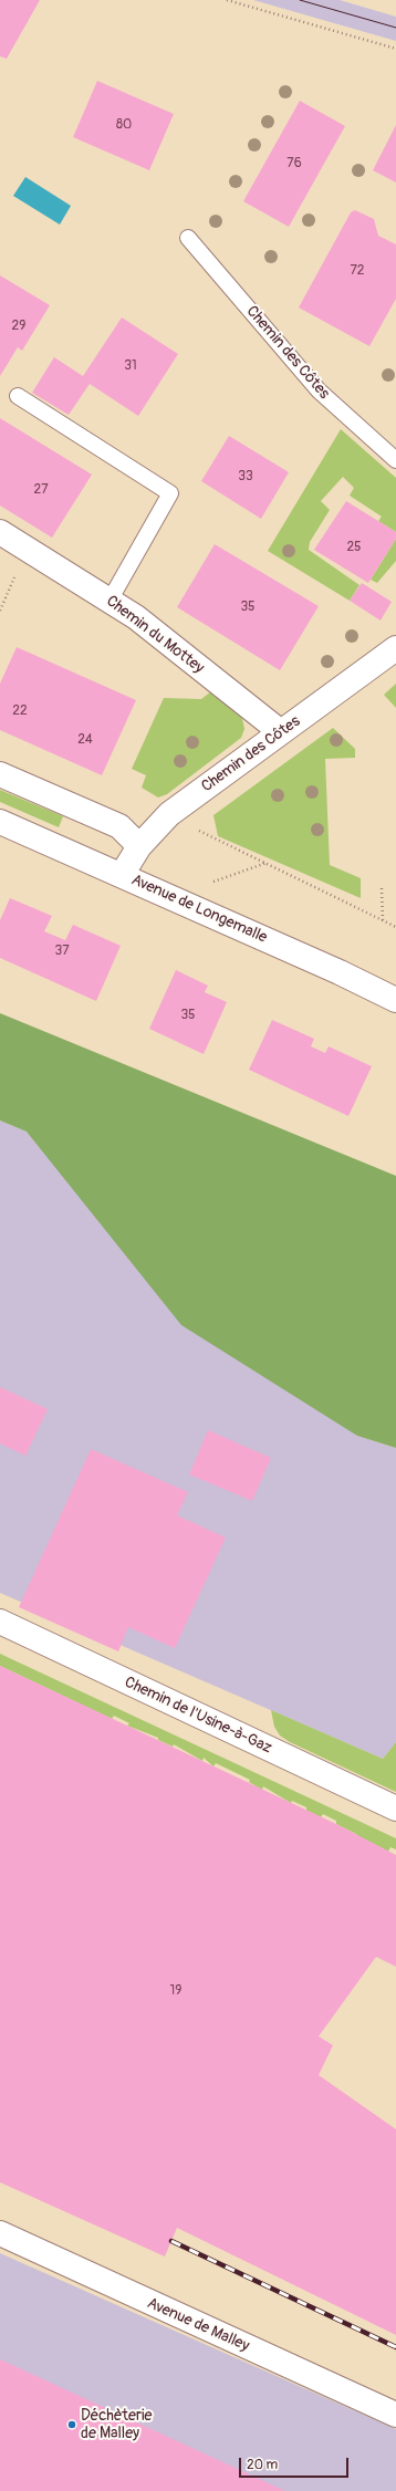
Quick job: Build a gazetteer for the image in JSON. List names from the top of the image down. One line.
{"streets":{"street":["Chemin des Côtes","Chemin du Mottey","Avenue de Longemalle","Chemin de l'Usine-à-Gaz","Avenue de Malley"]},"crossings":[["Chemin des Côtes","Chemin du Mottey"],["Chemin des Côtes","Avenue de Longemalle"]],"places":["Déchèterie de Malley"],"house_numbers":["80","76","72","29","31","33","27","25","35","22","24","37","35","19"],"scale_bar":"20 m"}
